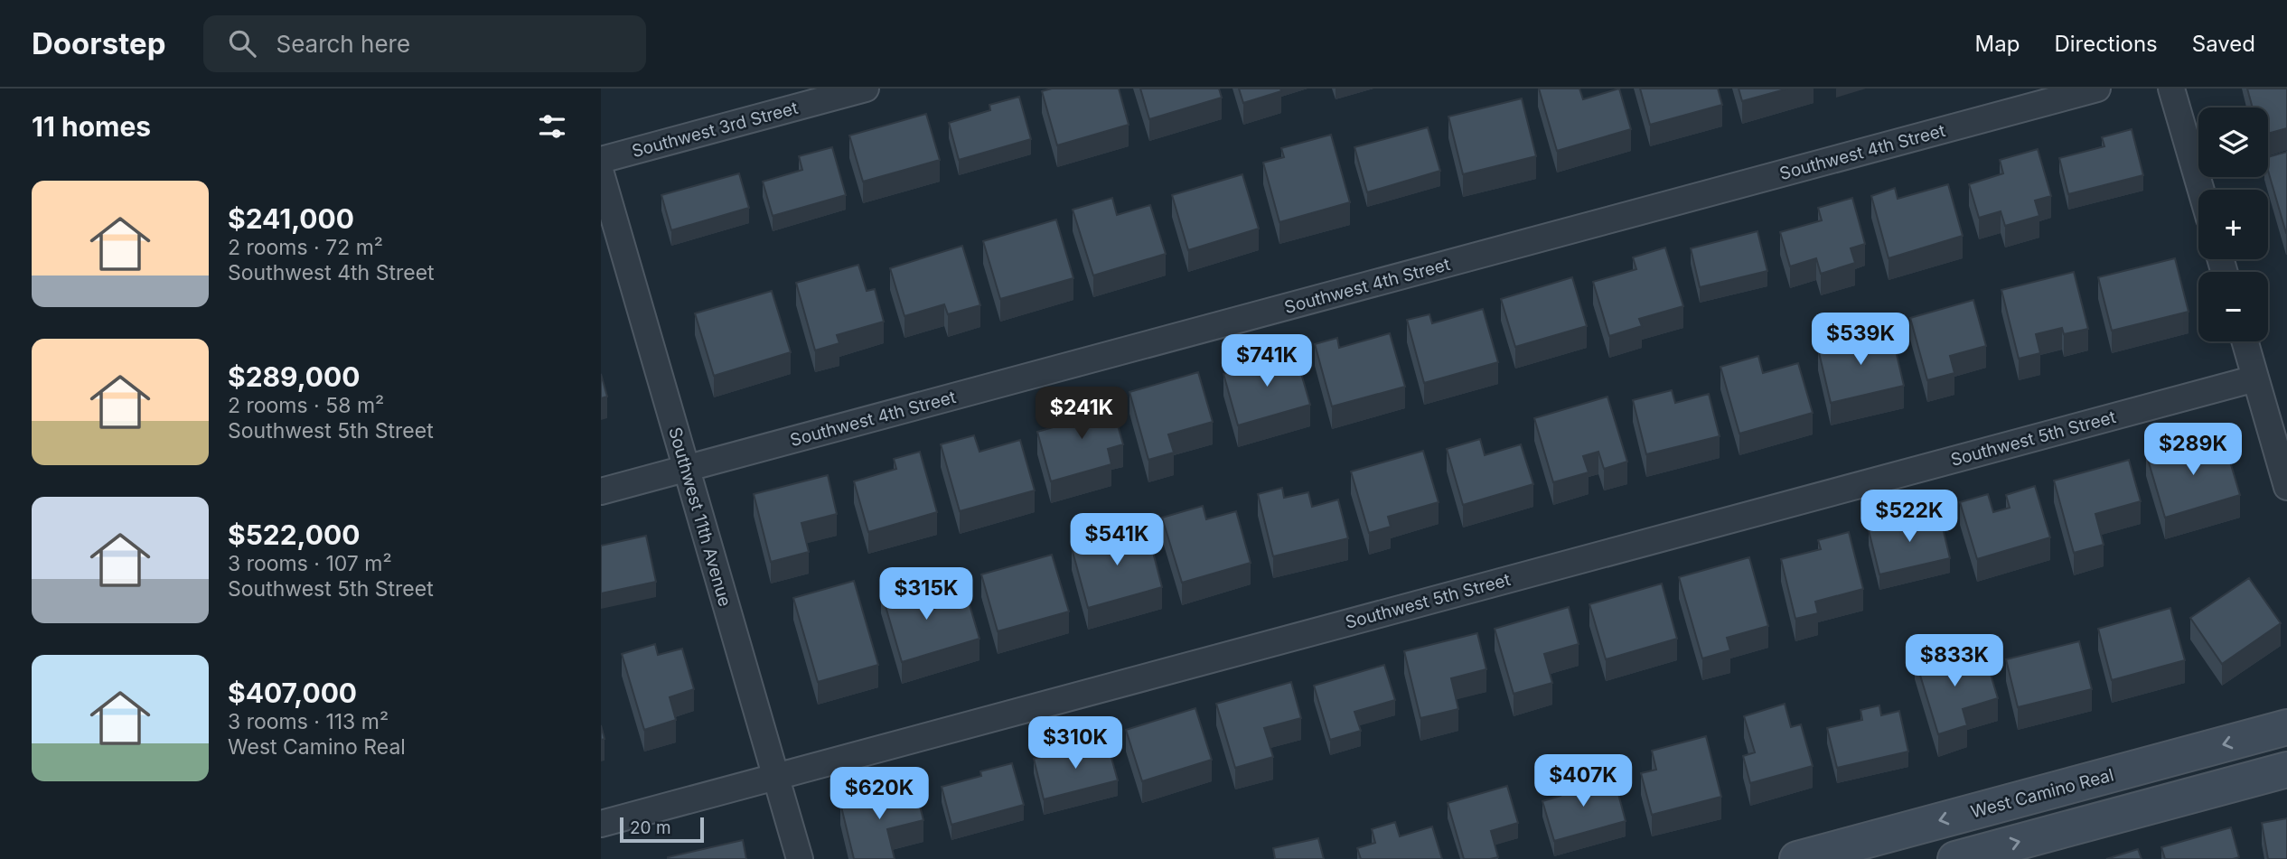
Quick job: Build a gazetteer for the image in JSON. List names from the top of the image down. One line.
{"streets":{"street":["Southwest 3rd Street","Southwest 4th Street","Southwest 5th Street","Southwest 11th Avenue","West Camino Real"]},"crossings":[["Southwest 4th Street","Southwest 11th Avenue"],["Southwest 5th Street","Southwest 11th Avenue"]],"scale_bar":"20 m","page":{"header":"Doorstep","search":"Search here","nav":["Map","Directions","Saved"],"heading":"11 homes","map_buttons":["+","−"],"list":[{"name":"$241,000","note":"2 rooms · 72 m² · Southwest 4th Street"},{"name":"$289,000","note":"2 rooms · 58 m² · Southwest 5th Street"},{"name":"$522,000","note":"3 rooms · 107 m² · Southwest 5th Street"},{"name":"$407,000","note":"3 rooms · 113 m² · West Camino Real"}],"price":["$539K","$741K","$241K","$289K","$522K","$541K","$315K","$833K","$310K","$407K","$620K"],"scale":"20 m"}}
